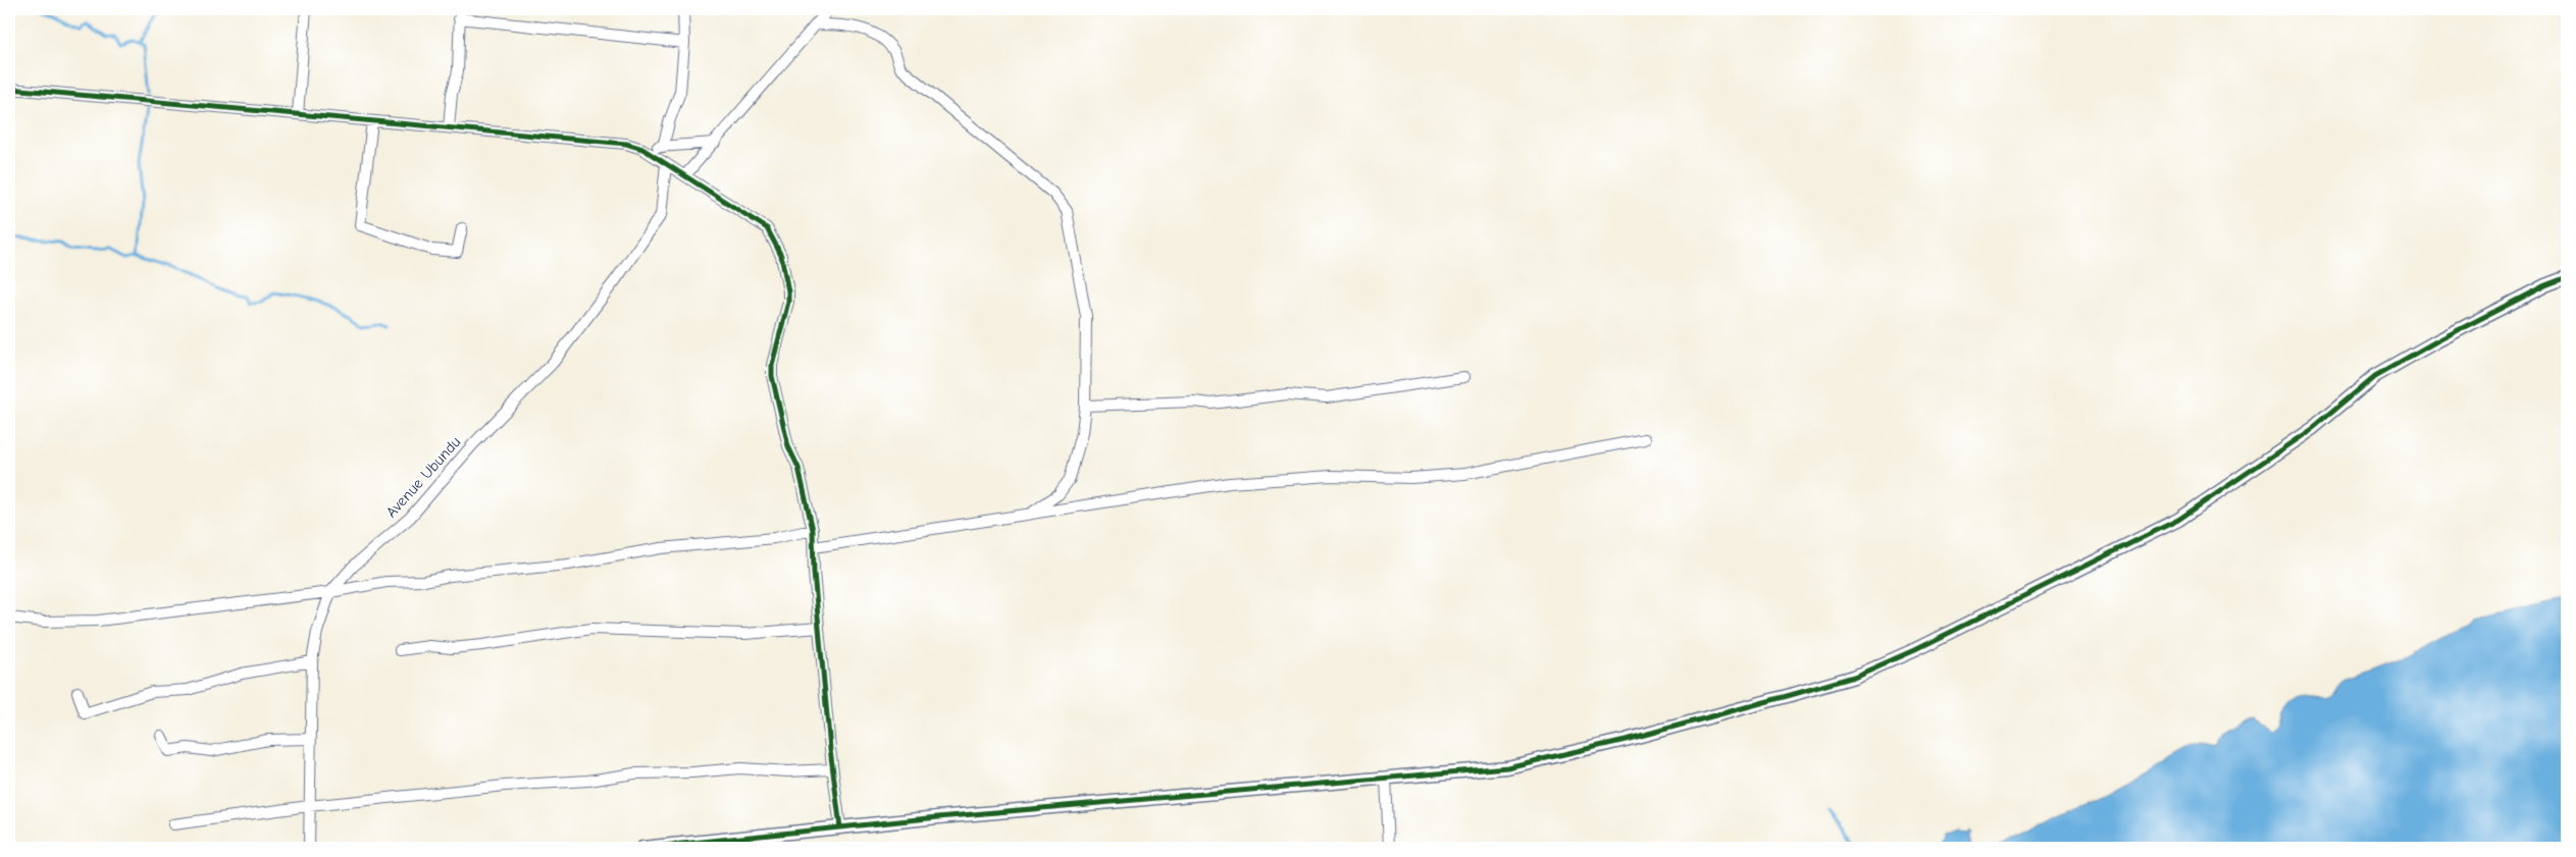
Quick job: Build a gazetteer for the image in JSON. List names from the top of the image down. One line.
{"streets":{"street":["Avenue Ubundu"]}}
